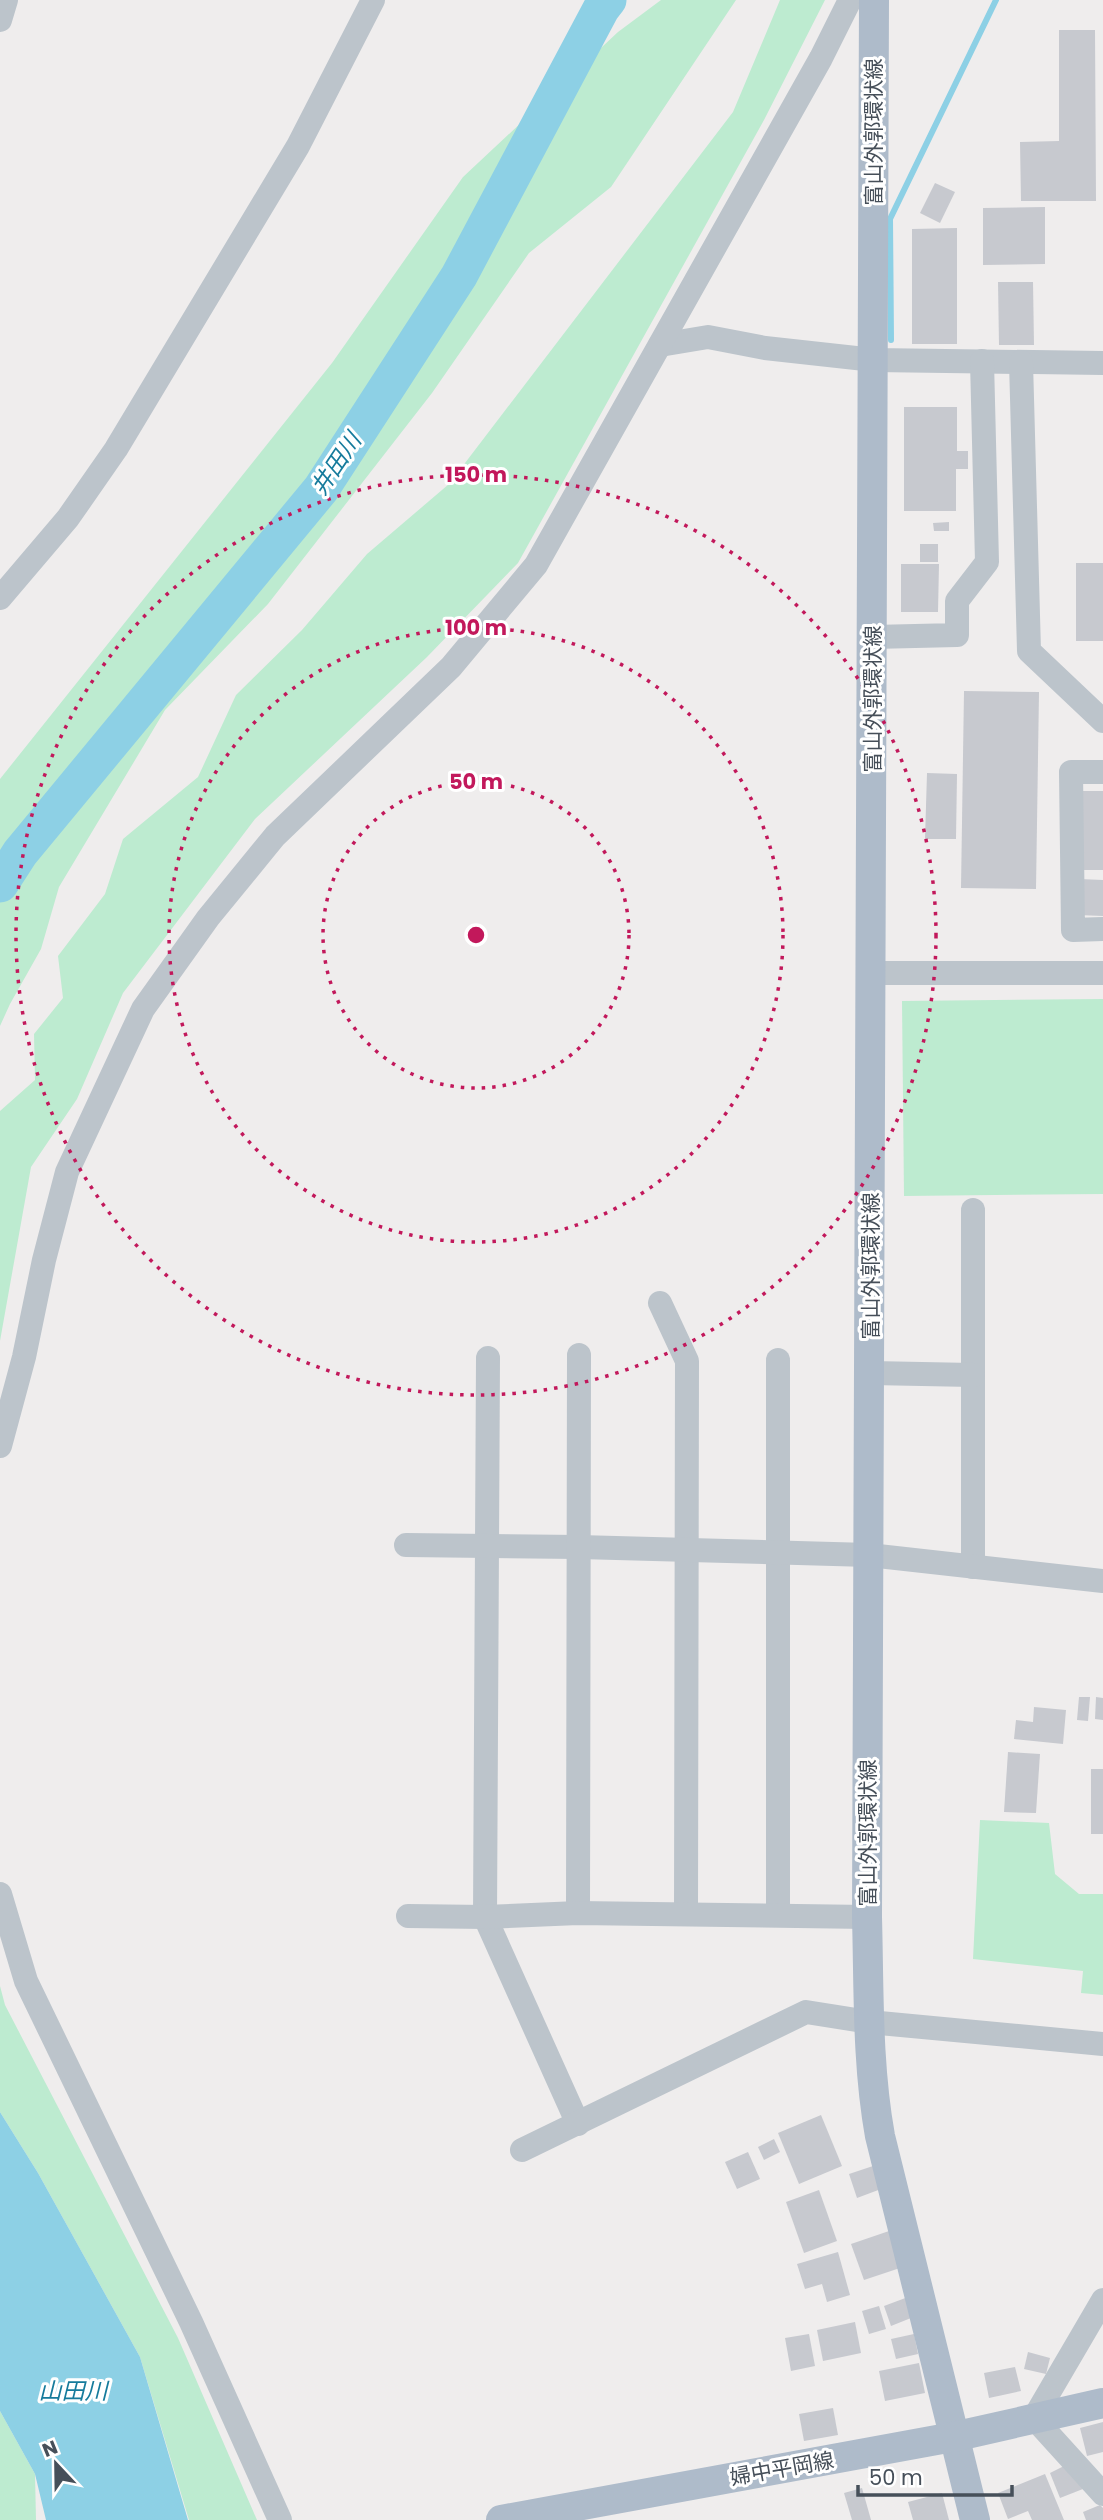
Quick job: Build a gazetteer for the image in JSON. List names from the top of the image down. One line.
{"streets":{"main road":["富山外郭環状線","婦中平岡線"]},"crossings":[["富山外郭環状線","婦中平岡線"]],"water":["井田川","山田川"],"scale_bar":"50 m","north":"top","rings":["150 m","100 m","50 m"]}
